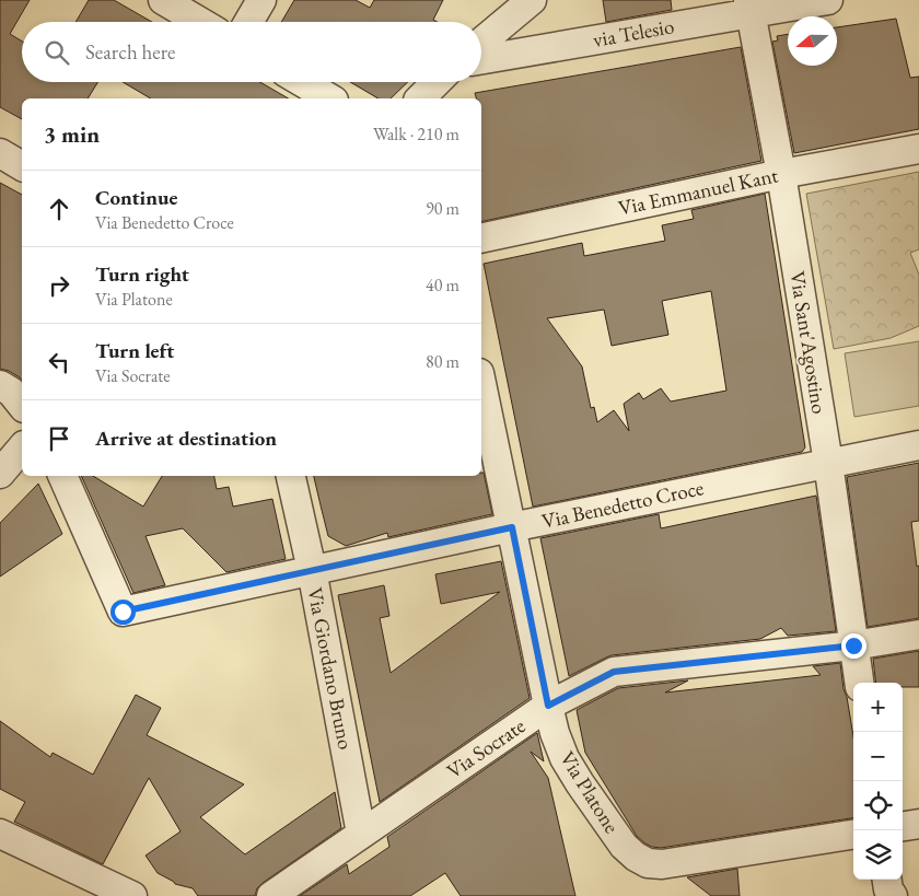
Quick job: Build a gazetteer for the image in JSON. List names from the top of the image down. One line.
{"streets":{"street":["via Telesio","Via Emmanuel Kant","Via Sant'Agostino","Via Benedetto Croce","Via Giordano Bruno","Via Socrate","Via Platone"]},"crossings":[["via Telesio","Via Sant'Agostino"],["Via Emmanuel Kant","Via Sant'Agostino"],["Via Sant'Agostino","Via Benedetto Croce"],["Via Sant'Agostino","Via Socrate"],["Via Benedetto Croce","Via Giordano Bruno"],["Via Benedetto Croce","Via Platone"],["Via Giordano Bruno","Via Socrate"],["Via Socrate","Via Platone"]],"north":"left","page":{"search":"Search here","heading":["3 min","Walk · 210 m"],"list":[["Continue","Via Benedetto Croce","90 m"],["Turn right","Via Platone","40 m"],["Turn left","Via Socrate","80 m"],"Arrive at destination"],"map_buttons":["+","−"]}}
